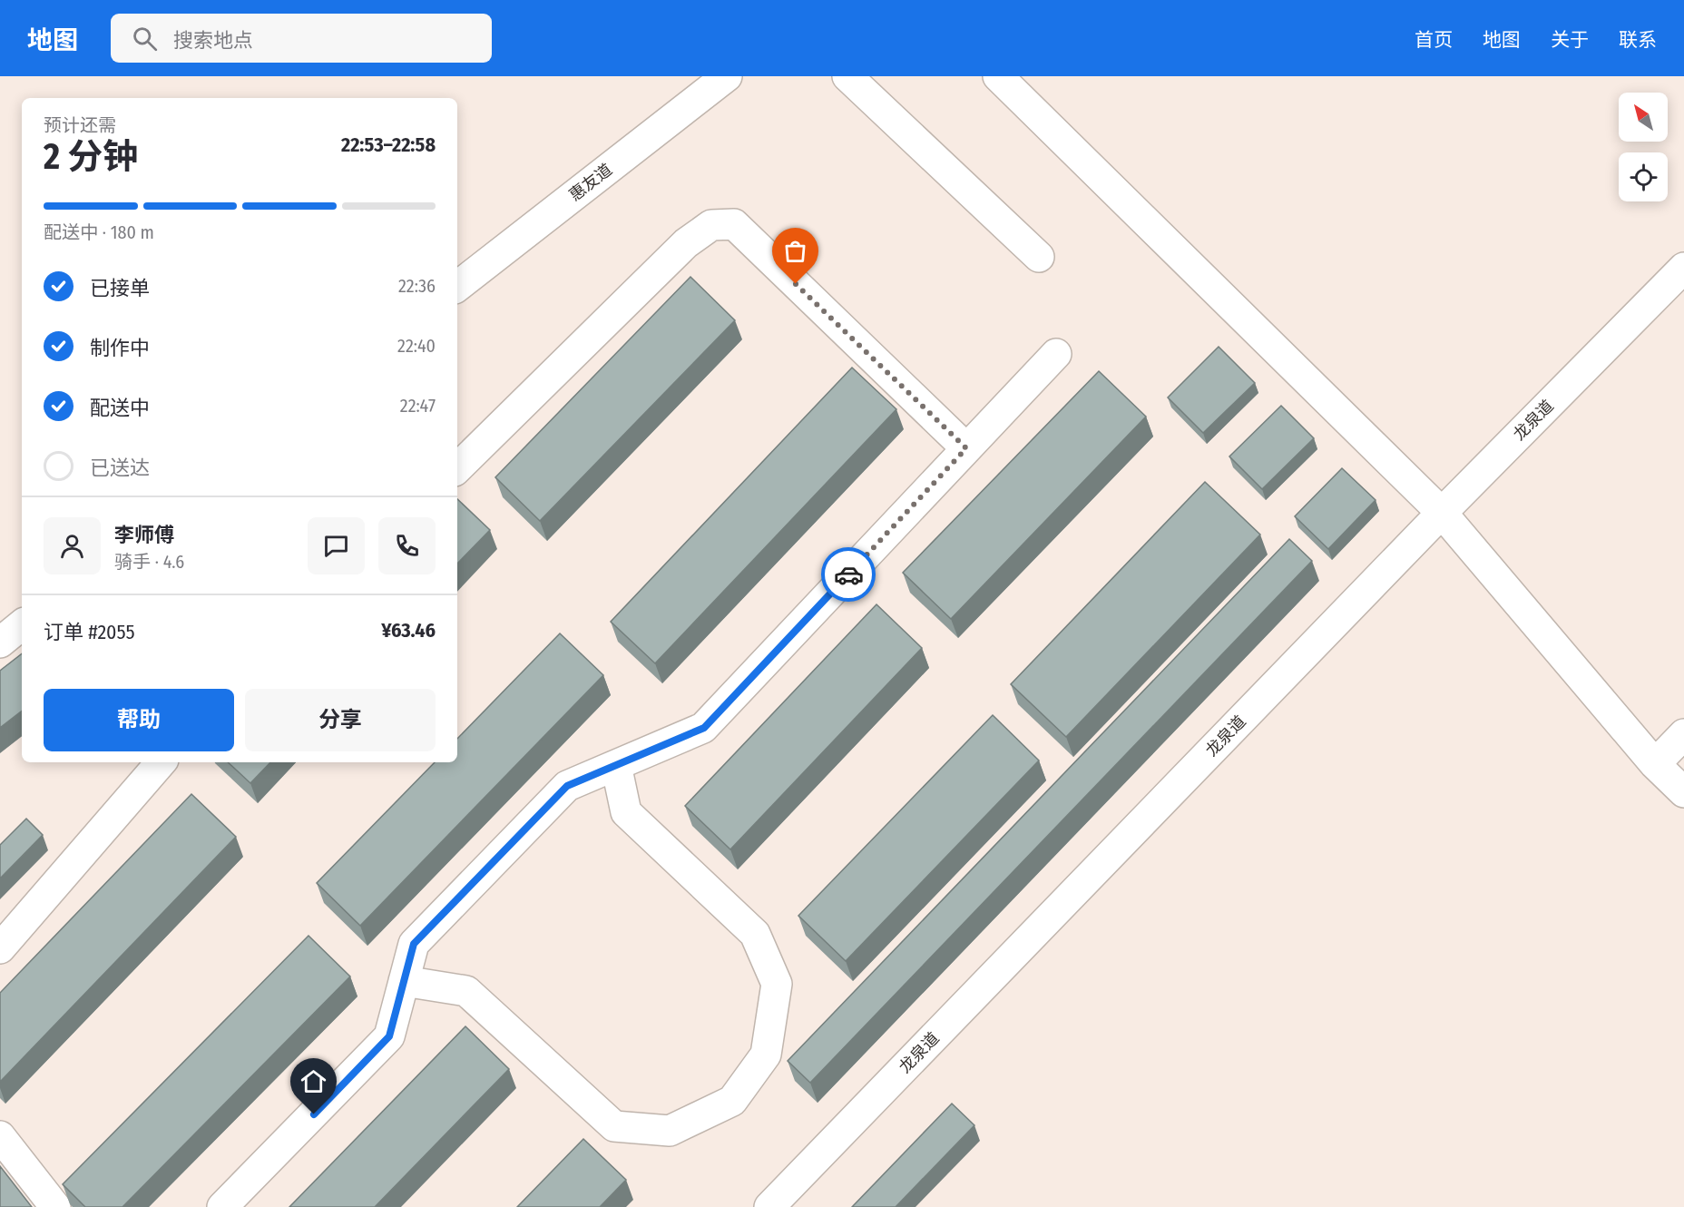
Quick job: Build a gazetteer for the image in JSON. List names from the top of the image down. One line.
{"streets":{"street":["惠友道","龙泉道"]},"north":"top left","page":{"header":"地图","search":"搜索地点","nav":["首页","地图","关于","联系"],"heading":["2 分钟","预计还需","22:53–22:58"],"panel":["李师傅","骑手 · 4.6","订单 #2055","¥63.46"],"bar":"配送中 · 180 m","list":[["已接单","22:36"],["制作中","22:40"],["配送中","22:47"],"已送达"],"buttons":["帮助","分享"]}}
